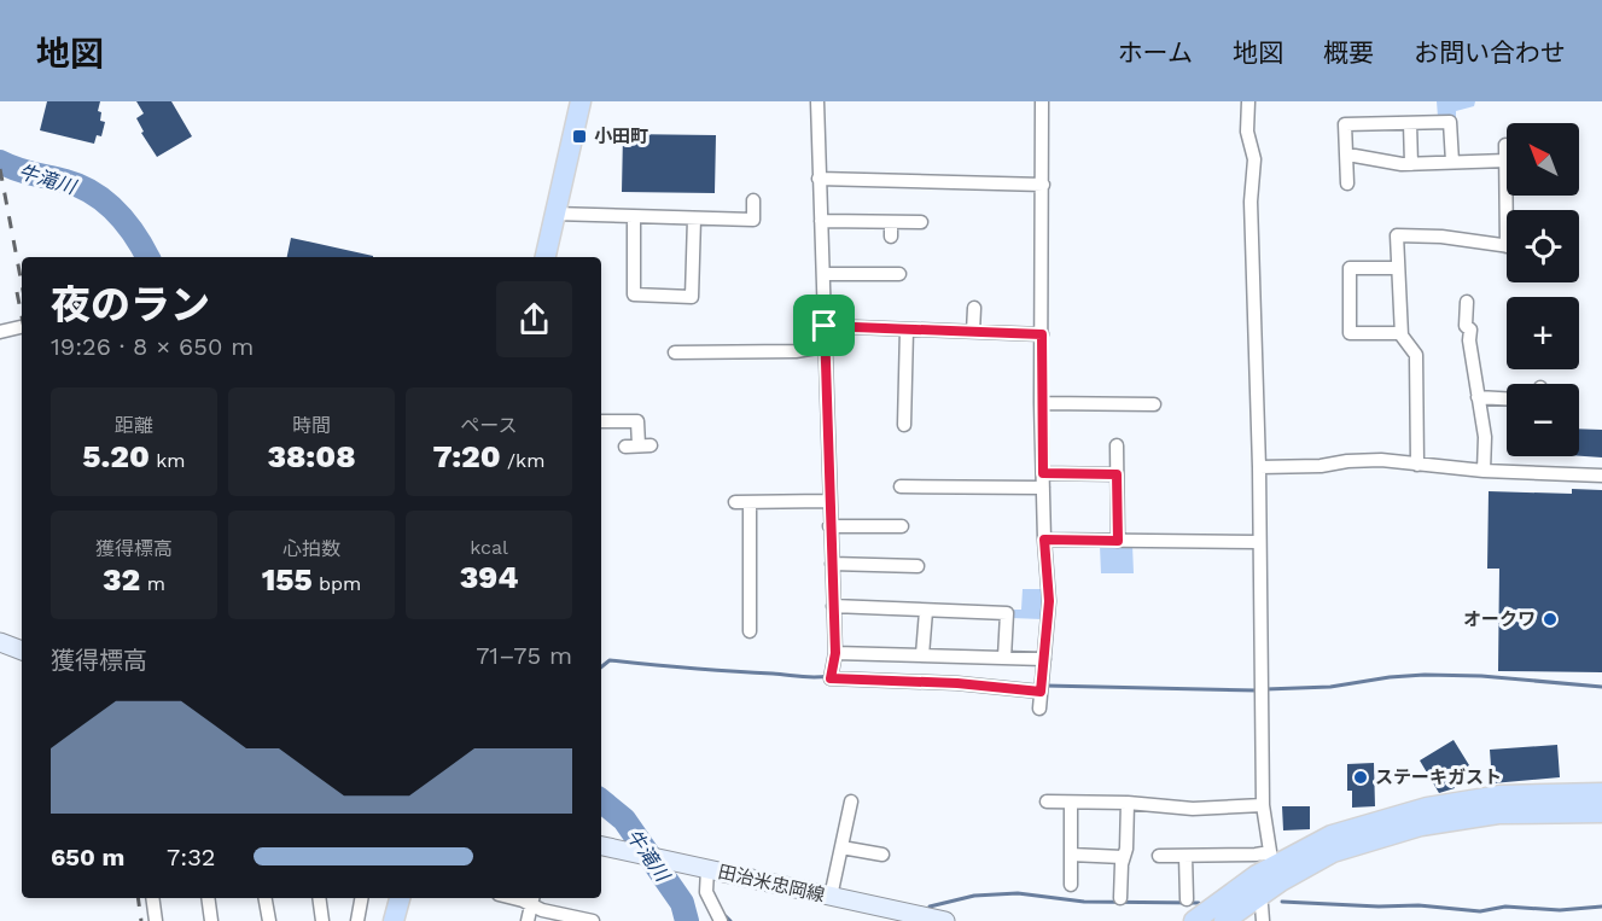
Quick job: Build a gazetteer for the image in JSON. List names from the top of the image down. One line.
{"streets":{"main road":["田治米忠岡線"]},"water":["牛滝川"],"places":{"transit":["小田町"],"other":["オークワ","ステーキガスト"]},"north":"top left","page":{"header":"地図","nav":["ホーム","地図","概要","お問い合わせ"],"map_buttons":["+","−"],"heading":["夜のラン","19:26 · 8 × 650 m"],"stats":[["距離","5.20 km"],["時間","38:08"],["ペース","7:20 /km"],["獲得標高","32 m"],["心拍数","155 bpm"],["kcal","394"]],"chart":["獲得標高","71–75 m"],"list":[{"name":"650 m","note":"7:32"}]}}
